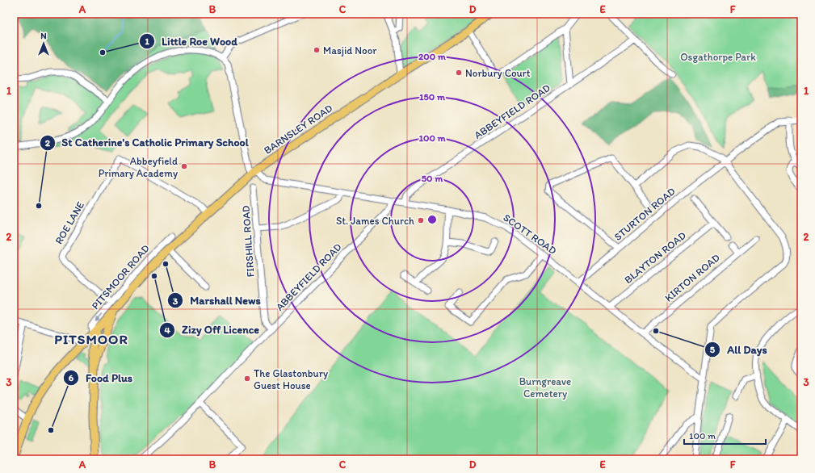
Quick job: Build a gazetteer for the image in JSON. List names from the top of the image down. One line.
{"streets":{"main road":["BARNSLEY ROAD"],"street":["ABBEYFIELD ROAD","STURTON ROAD","ROE LANE","SCOTT ROAD","FIRSHILL ROAD","BLAYTON ROAD","PITSMOOR ROAD","KIRTON ROAD"]},"crossings":[["ABBEYFIELD ROAD","SCOTT ROAD"],["ABBEYFIELD ROAD","FIRSHILL ROAD"],["BARNSLEY ROAD","ROE LANE"],["BARNSLEY ROAD","SCOTT ROAD"],["BARNSLEY ROAD","PITSMOOR ROAD"],["STURTON ROAD","SCOTT ROAD"],["ROE LANE","PITSMOOR ROAD"],["SCOTT ROAD","BLAYTON ROAD"],["SCOTT ROAD","KIRTON ROAD"]],"districts":["PITSMOOR"],"parks":["Osgathorpe Park","Burngreave Cemetery"],"places":["Masjid Noor","Little Roe Wood","Norbury Court","Abbeyfield Primary Academy","St Catherine's Catholic Primary School","St. James Church","Marshall News","Zizy Off Licence","All Days","The Glastonbury Guest House","Food Plus"],"scale_bar":"100 m","north":"top","grid":{"columns":["A","B","C","D","E","F"],"rows":["1","2","3"]},"rings":["200 m","150 m","100 m","50 m"]}
